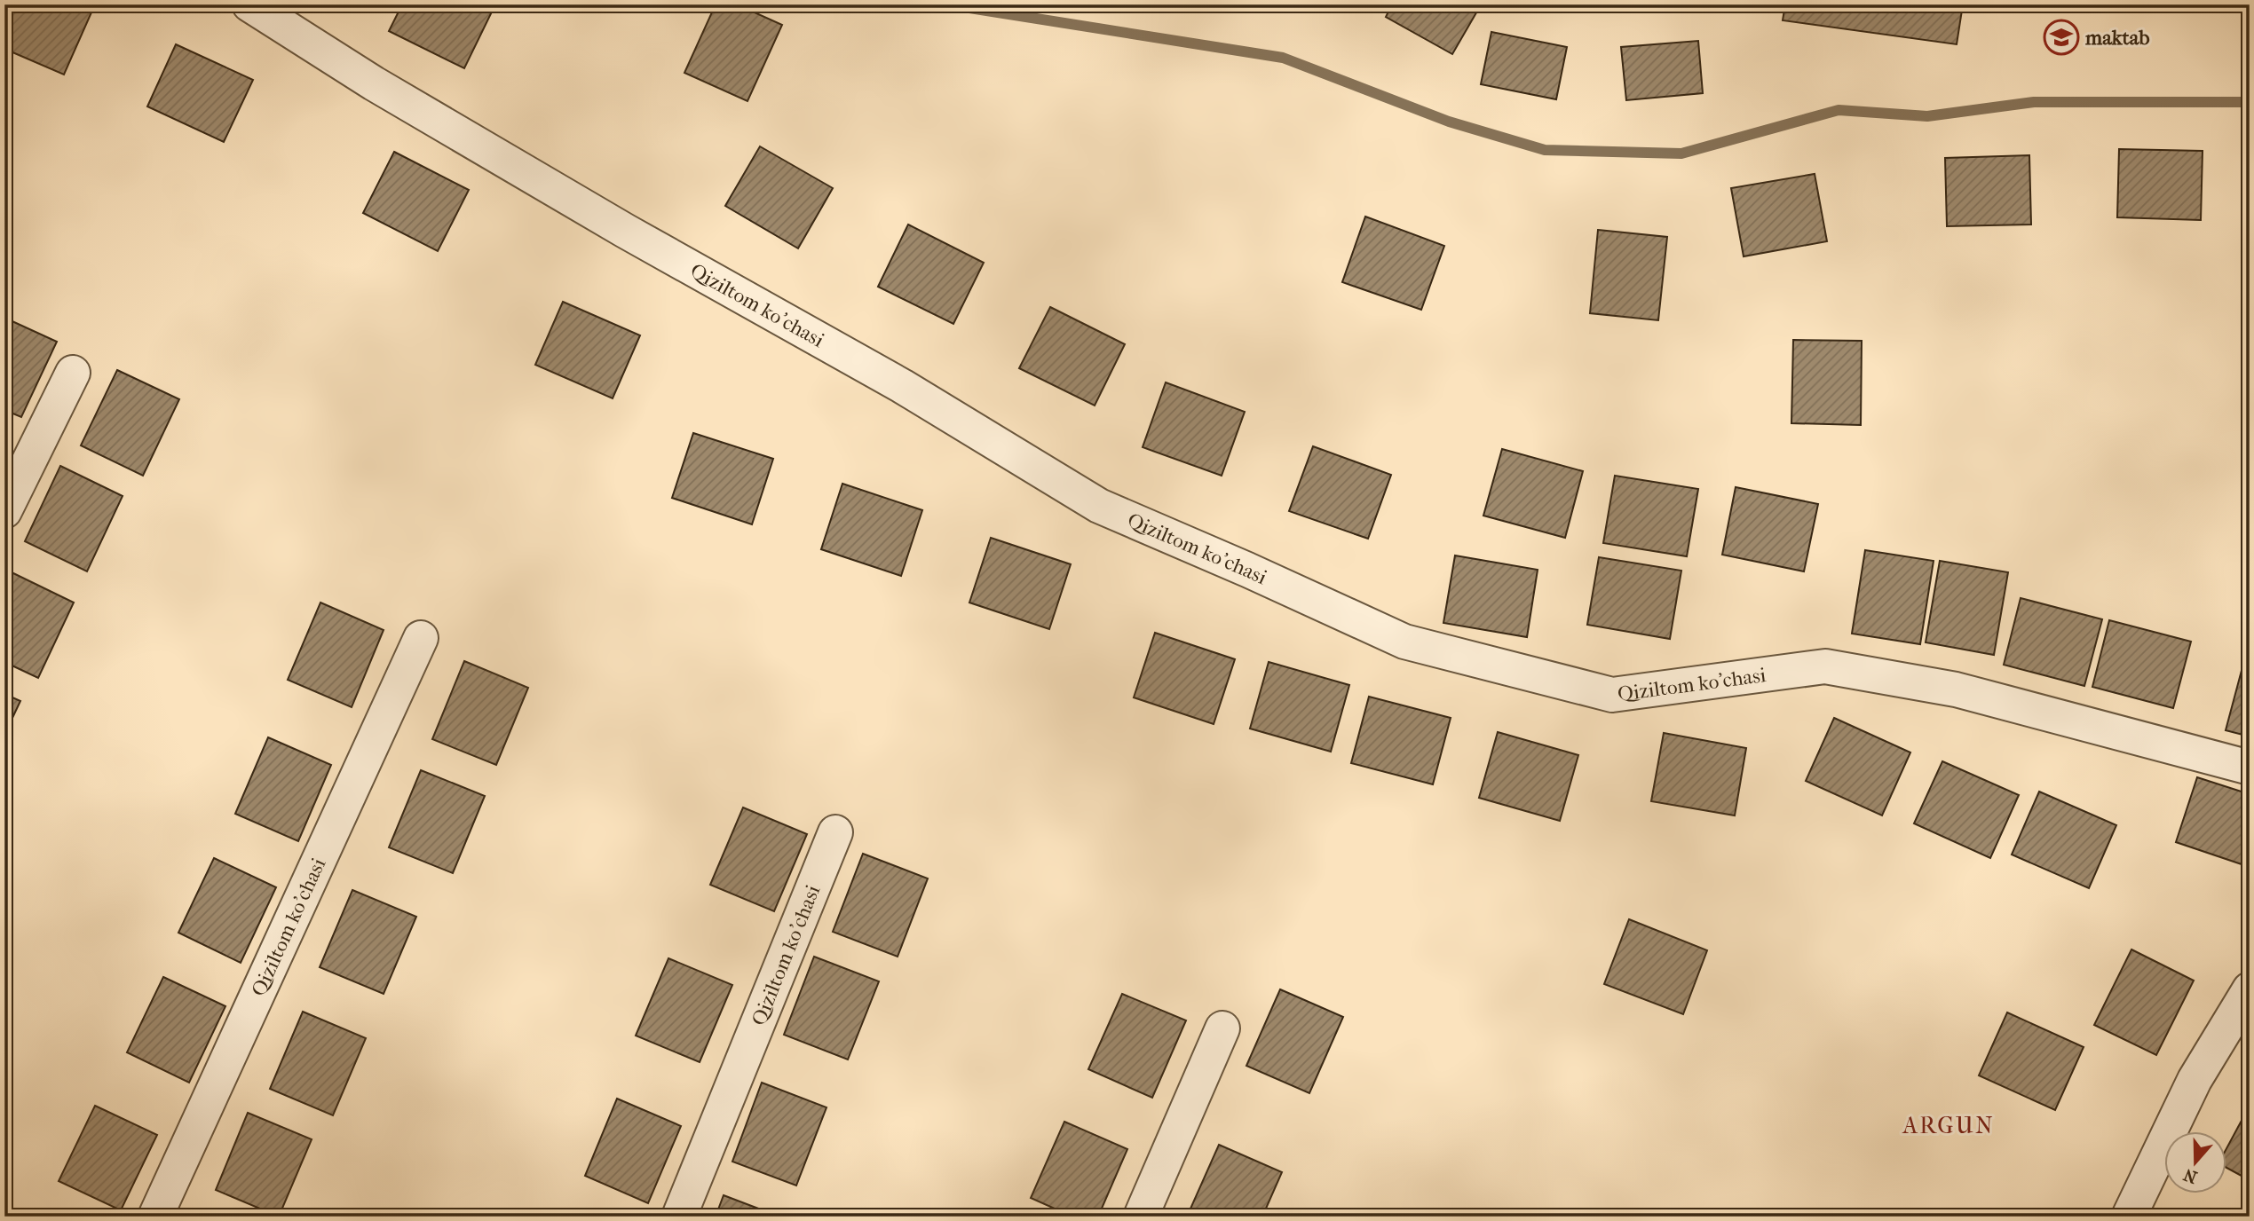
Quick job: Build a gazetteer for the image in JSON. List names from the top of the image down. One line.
{"streets":{"street":["Qiziltom ko'chasi"]},"districts":["ARGUN"],"places":{"school or university":["maktab"]},"north":"bottom"}
